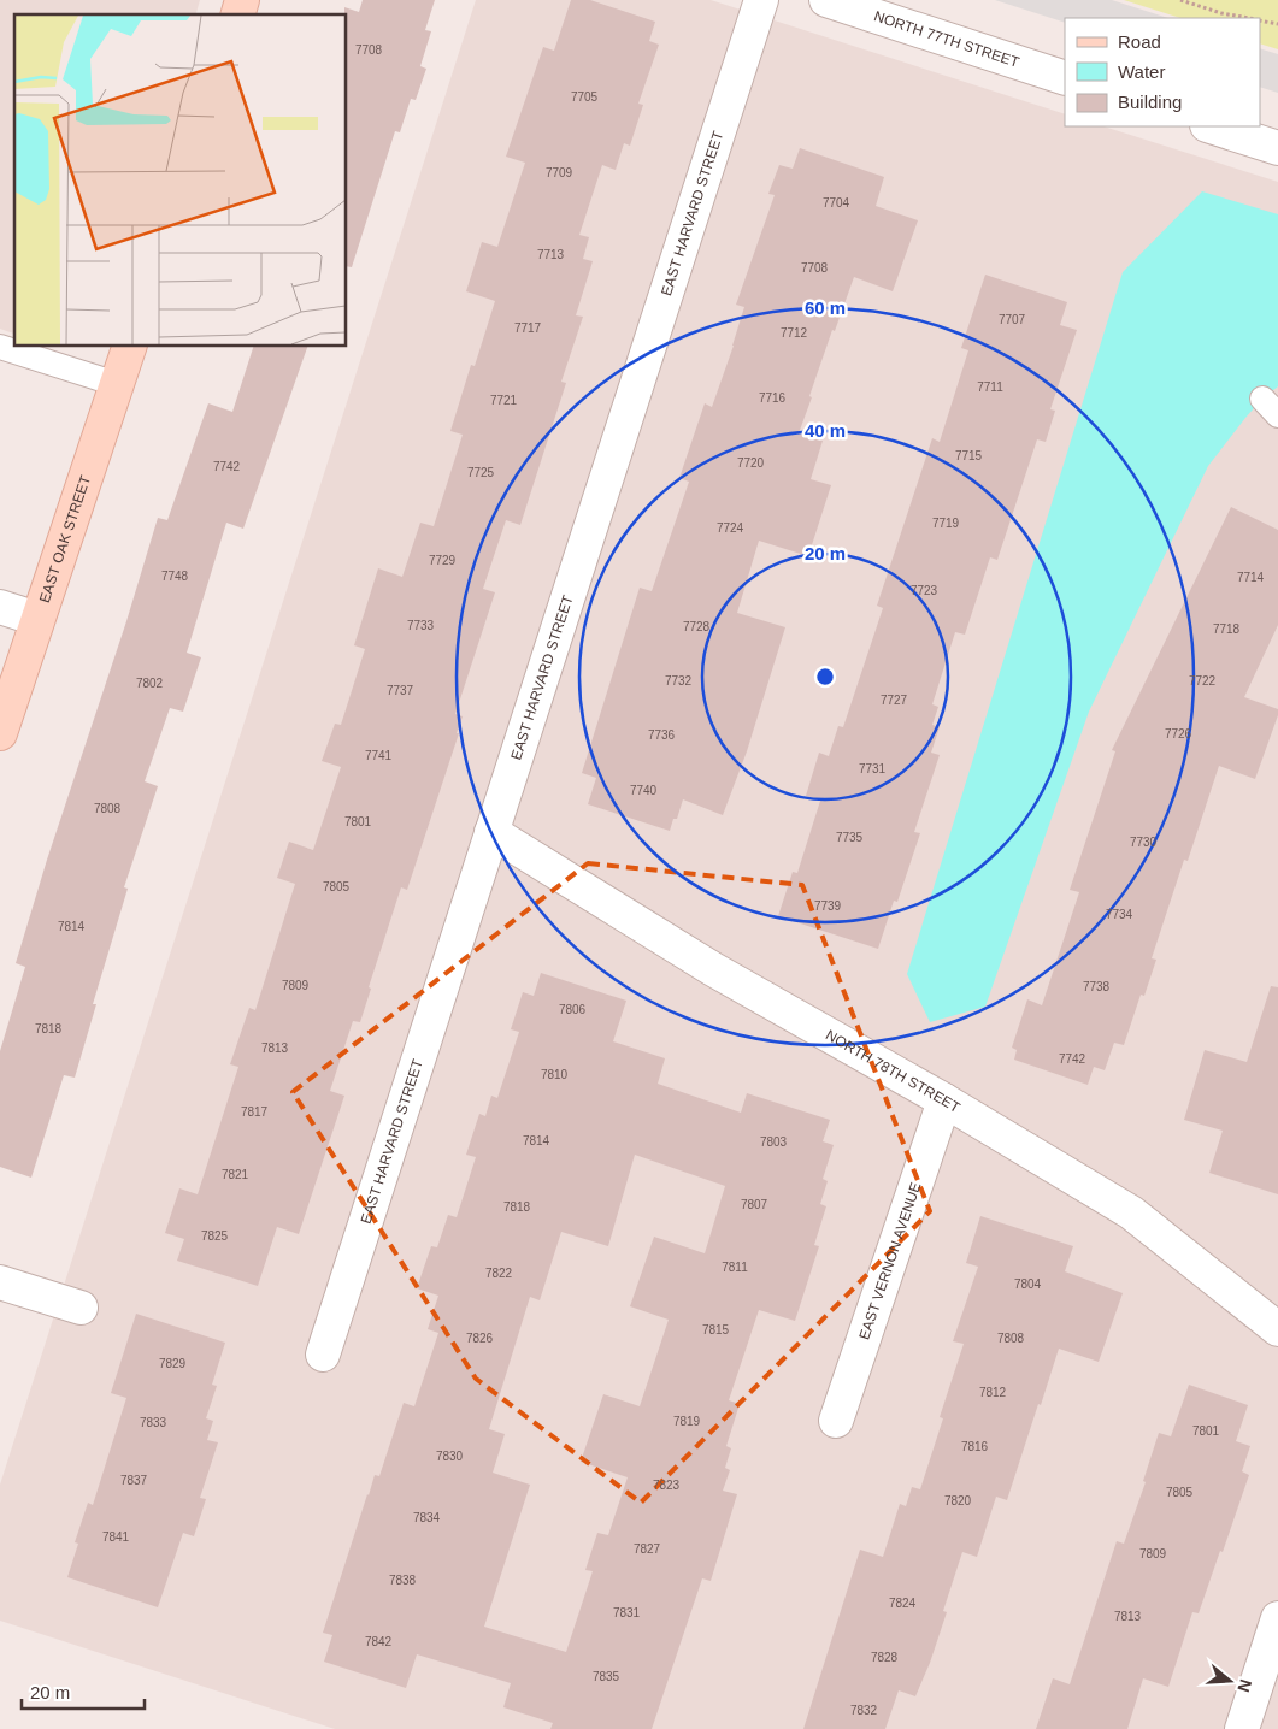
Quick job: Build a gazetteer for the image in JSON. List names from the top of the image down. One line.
{"streets":{"street":["NORTH 77TH STREET","EAST HARVARD STREET","EAST OAK STREET","NORTH 78TH STREET","EAST VERNON AVENUE"]},"crossings":[["EAST HARVARD STREET","NORTH 78TH STREET"],["NORTH 78TH STREET","EAST VERNON AVENUE"]],"house_numbers":["7708","7705","7709","7704","7713","7708","7707","7717","7712","7711","7716","7721","7715","7720","7742","7725","7719","7724","7729","7748","7714","7723","7733","7728","7718","7732","7722","7802","7737","7727","7726","7736","7741","7731","7740","7808","7801","7735","7730","7805","7739","7734","7814","7809","7738","7806","7818","7813","7742","7810","7817","7814","7803","7821","7807","7818","7825","7811","7822","7804","7815","7826","7808","7829","7812","7819","7833","7801","7816","7830","7837","7823","7805","7820","7834","7841","7827","7809","7838","7824","7831","7813","7842","7828","7835","7832"],"legend":["Road","Water","Building"],"scale_bar":"20 m","north":"right","rings":["60 m","40 m","20 m"]}
